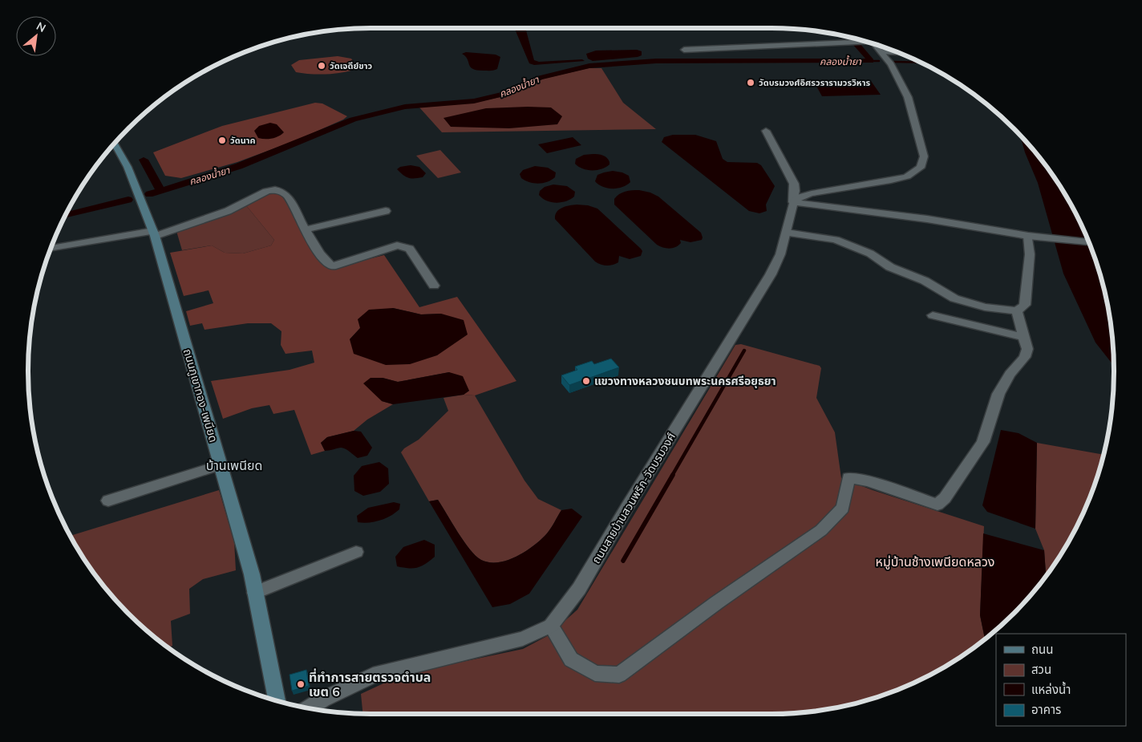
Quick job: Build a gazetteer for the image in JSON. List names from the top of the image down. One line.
{"streets":{"main road":["ถนนภูเขาทอง-เพนียด"],"street":["ถนนสายบ้านสวนพริก-วัดบรมวงศ์"]},"districts":["บ้านเพนียด"],"water":["คลองน้ำยา"],"parks":["หมู่บ้านช้างเพนียดหลวง"],"places":["วัดเจดีย์ขาว","วัดบรมวงศ์อิศรวรารามวรวิหาร","วัดนาค","แขวงทางหลวงชนบทพระนครศรีอยุธยา","ที่ทำการสายตรวจตำบล เขต 6"],"legend":["ถนน","สวน","แหล่งน้ำ","อาคาร"],"north":"top right"}
